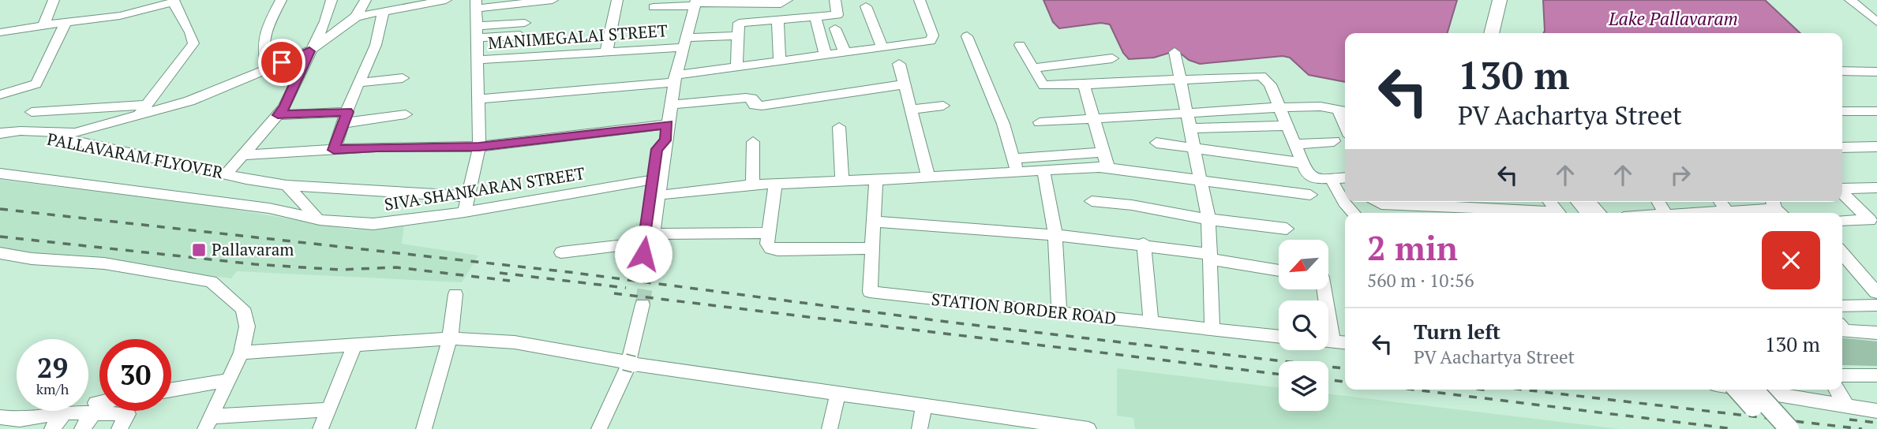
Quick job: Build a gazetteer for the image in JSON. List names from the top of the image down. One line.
{"streets":{"street":["MANIMEGALAI STREET","PALLAVARAM FLYOVER","SIVA SHANKARAN STREET","STATION BORDER ROAD"]},"water":["Lake Pallavaram"],"places":{"transit":["Pallavaram"]},"north":"bottom left","page":{"turn":["130 m","PV Aachartya Street"],"heading":["2 min","560 m · 10:56"],"list":[{"name":"Turn left","note":"PV Aachartya Street","value":"130 m"}],"speed":"29 km/h","limit":"30"}}
